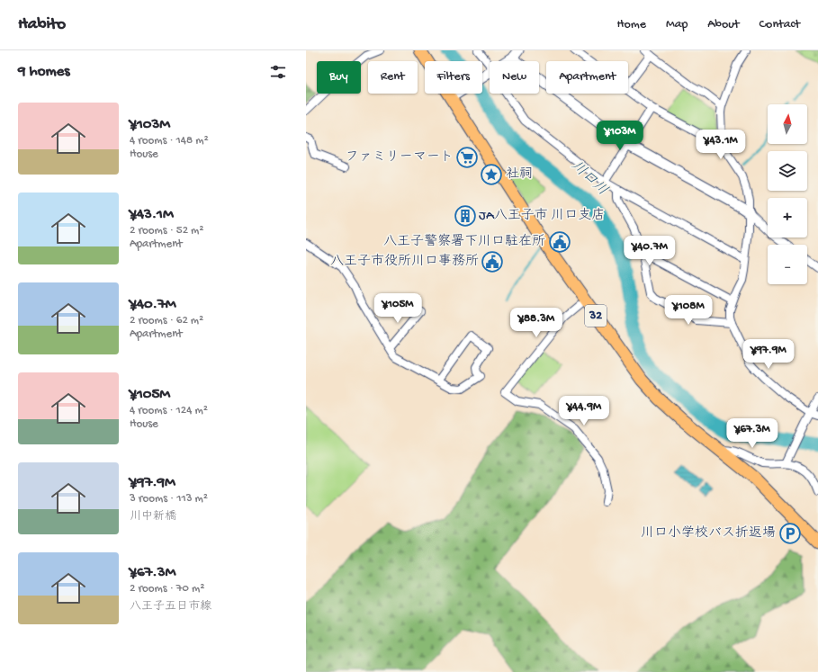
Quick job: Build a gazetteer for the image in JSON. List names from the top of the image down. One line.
{"streets":{"main road":["32"]},"water":["川口川"],"places":{"supermarket":["ファミリーマート"],"place":["社祠"],"building":["JA八王子市 川口支店"],"public building":["八王子警察署下川口駐在所","八王子市役所川口事務所"],"parking":["川口小学校バス折返場"]},"north":"top","page":{"header":"Habito","nav":["Home","Map","About","Contact"],"heading":"9 homes","chip":["Buy","Rent","Filters","New","Apartment"],"list":[{"name":"¥103M","note":"4 rooms · 148 m² · House"},{"name":"¥43.1M","note":"2 rooms · 52 m² · Apartment"},{"name":"¥40.7M","note":"2 rooms · 62 m² · Apartment"},{"name":"¥105M","note":"4 rooms · 124 m² · House"},{"name":"¥97.9M","note":"3 rooms · 113 m² · 川中新橋"},{"name":"¥67.3M","note":"2 rooms · 70 m² · 八王子五日市線"}],"map_buttons":["+","−"],"price":["¥103M","¥43.1M","¥40.7M","¥105M","¥108M","¥88.3M","¥97.9M","¥44.9M","¥67.3M"]}}
